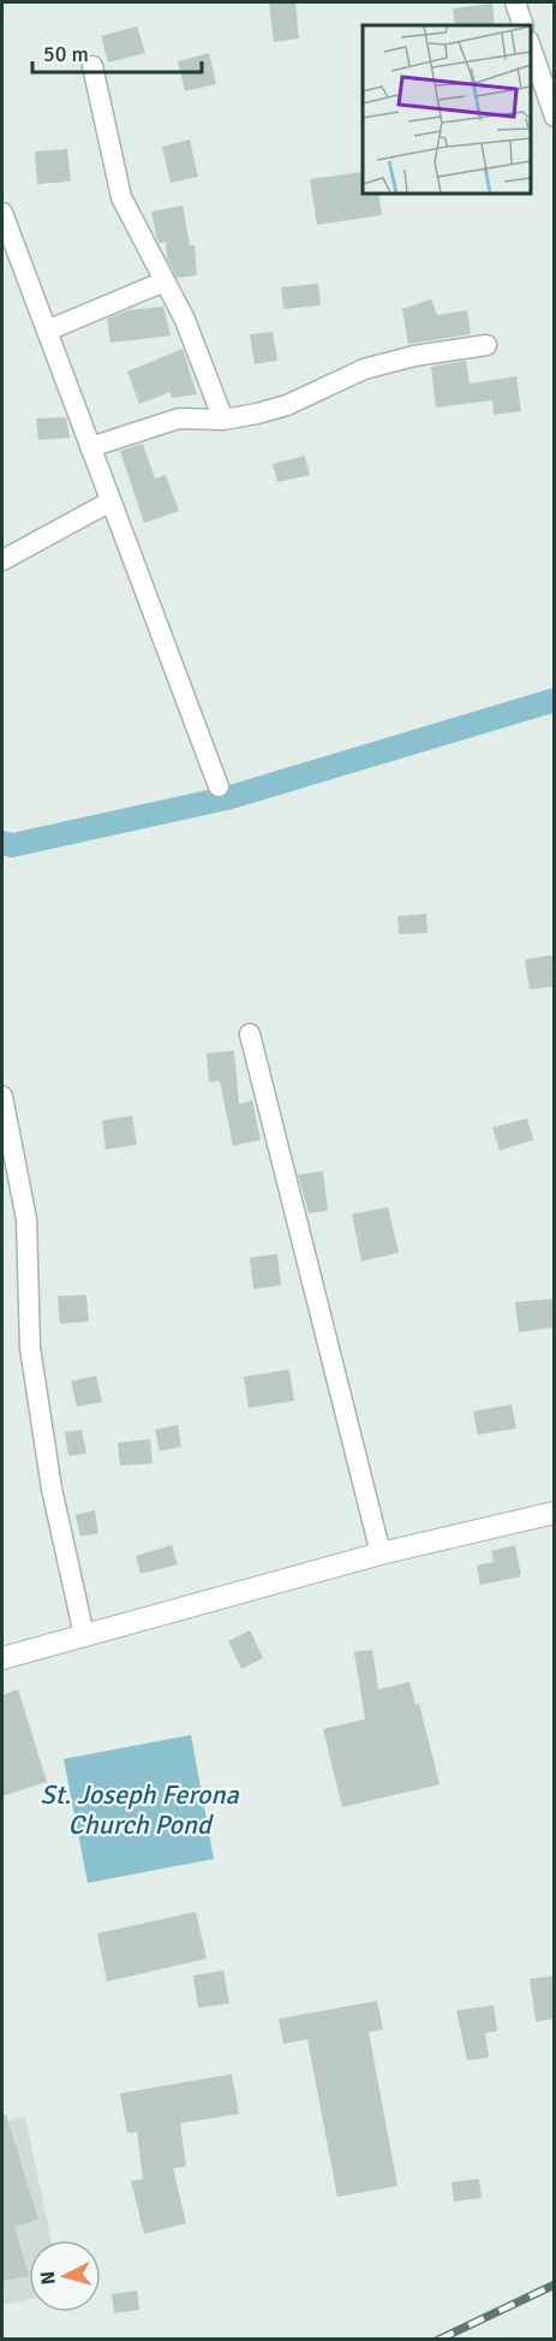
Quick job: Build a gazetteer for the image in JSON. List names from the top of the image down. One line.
{"water":["St. Joseph Ferona Church Pond"],"scale_bar":"50 m","north":"left"}
